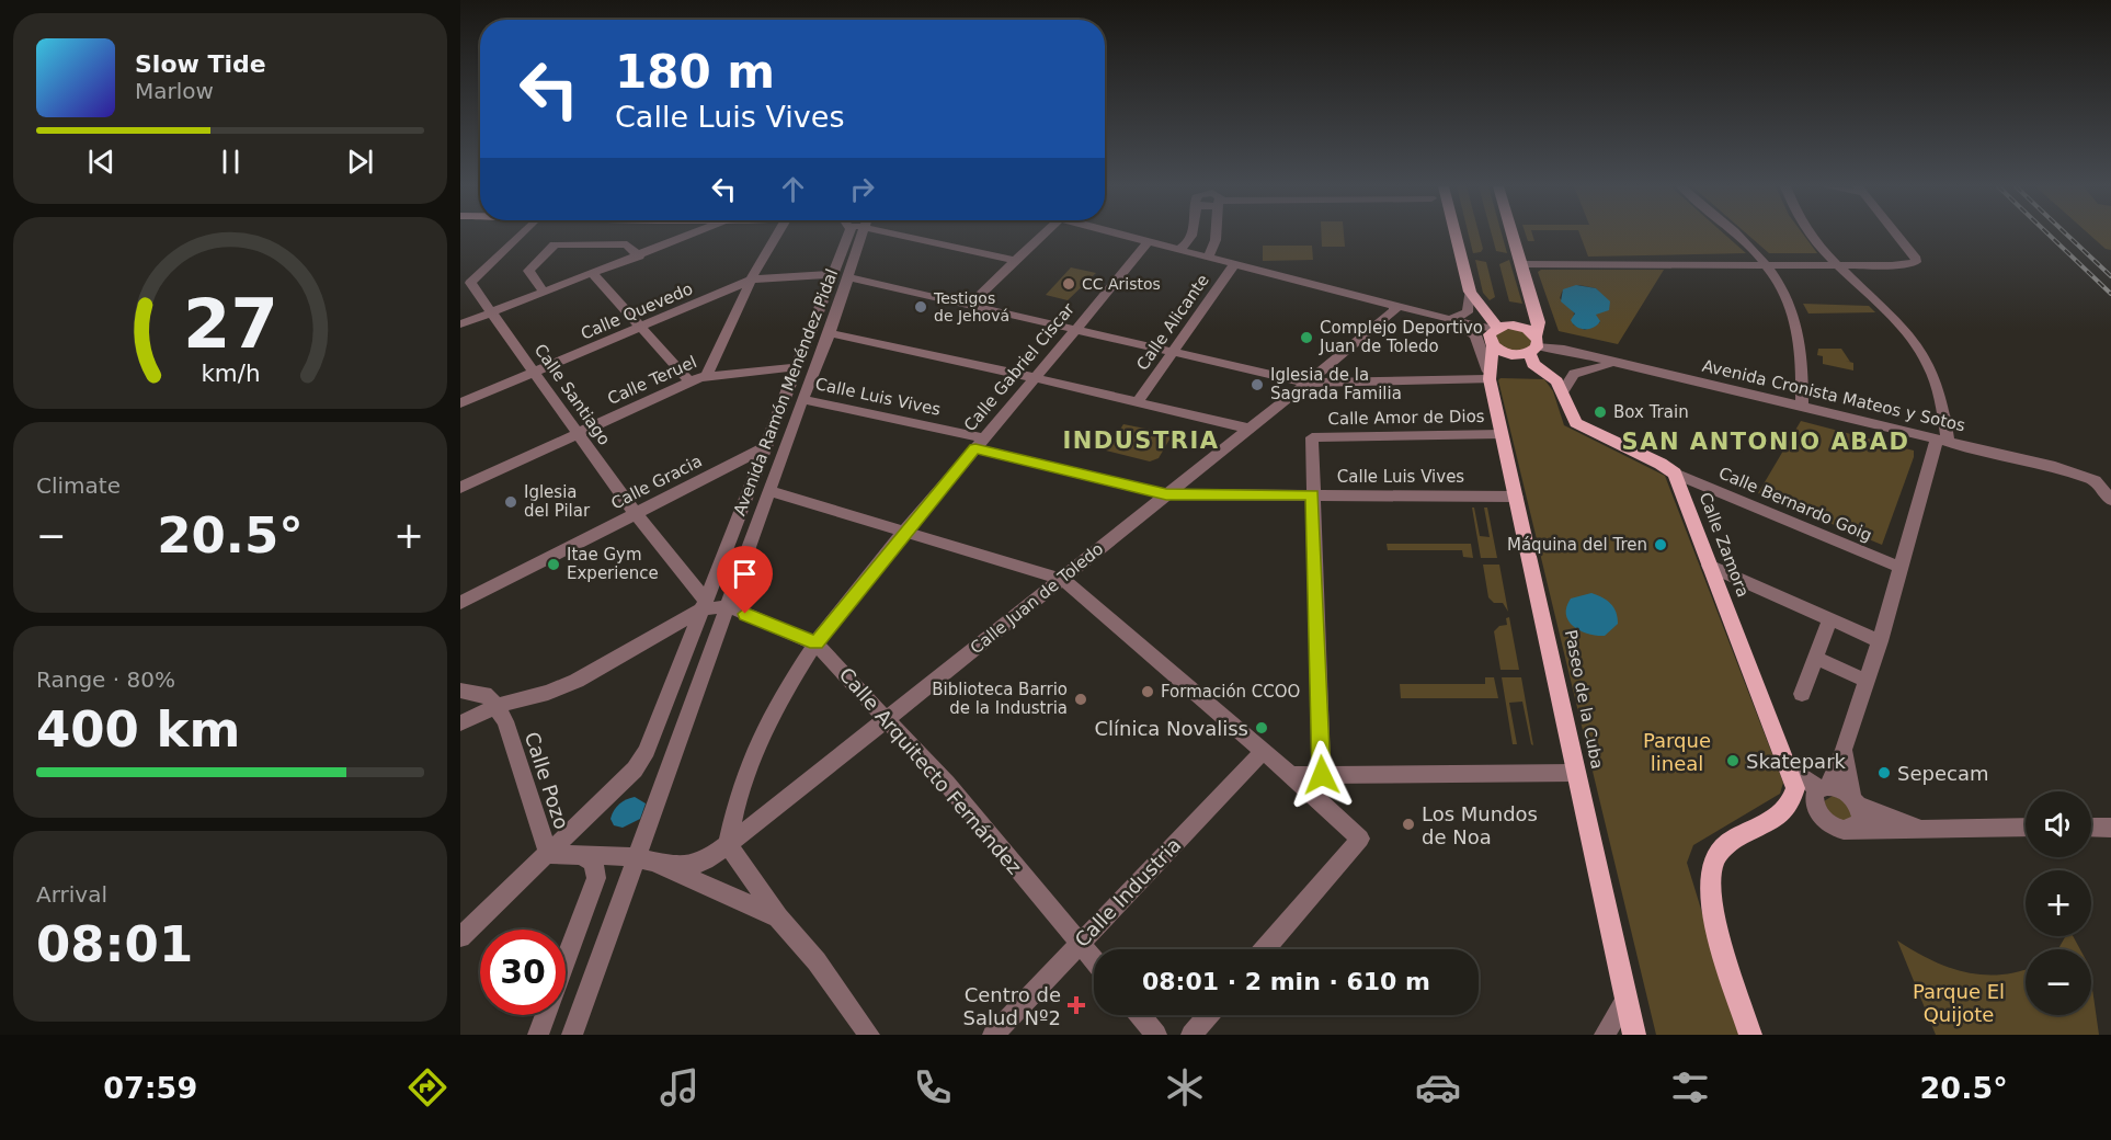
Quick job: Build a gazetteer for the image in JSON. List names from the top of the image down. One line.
{"streets":{"main road":["Calle Zamora","Paseo de la Cuba"],"street":["Calle Quevedo","Calle Alicante","Calle Gabriel Ciscar","Calle Teruel","Avenida Ramón Menéndez Pidal","Calle Santiago","Avenida Cronista Mateos y Sotos","Calle Luis Vives","Calle Amor de Dios","Calle Gracia","Calle Bernardo Goig","Calle Juan de Toledo","Calle Arquitecto Fernández","Calle Pozo","Calle Industria"]},"crossings":[["Calle Quevedo","Calle Alicante"],["Calle Quevedo","Calle Gabriel Ciscar"],["Calle Quevedo","Avenida Ramón Menéndez Pidal"],["Calle Quevedo","Calle Santiago"],["Calle Quevedo","Calle Juan de Toledo"],["Calle Quevedo","Paseo de la Cuba"],["Calle Gabriel Ciscar","Calle Luis Vives"],["Calle Gabriel Ciscar","Calle Juan de Toledo"],["Calle Gabriel Ciscar","Calle Arquitecto Fernández"],["Calle Teruel","Avenida Ramón Menéndez Pidal"],["Calle Teruel","Calle Santiago"],["Avenida Ramón Menéndez Pidal","Calle Santiago"],["Avenida Ramón Menéndez Pidal","Calle Luis Vives"],["Avenida Ramón Menéndez Pidal","Calle Gracia"],["Avenida Ramón Menéndez Pidal","Calle Juan de Toledo"],["Avenida Ramón Menéndez Pidal","Calle Arquitecto Fernández"],["Avenida Ramón Menéndez Pidal","Calle Pozo"],["Calle Santiago","Calle Gracia"],["Calle Luis Vives","Calle Amor de Dios"],["Calle Luis Vives","Calle Juan de Toledo"],["Calle Luis Vives","Paseo de la Cuba"],["Calle Amor de Dios","Paseo de la Cuba"],["Calle Bernardo Goig","Calle Zamora"],["Calle Juan de Toledo","Calle Arquitecto Fernández"],["Calle Arquitecto Fernández","Calle Industria"]],"districts":["INDUSTRIA","SAN ANTONIO ABAD"],"parks":["Parque lineal","Parque El Quijote"],"places":{"other":["CC Aristos","Testigos de Jehová","Complejo Deportivo Juan de Toledo","Iglesia de la Sagrada Familia","Box Train","Iglesia del Pilar","Máquina del Tren","Itae Gym Experience","Formación CCOO","Biblioteca Barrio de la Industria","Clínica Novaliss","Skatepark","Sepecam","Los Mundos de Noa"],"health":["Centro de Salud Nº2"]},"page":{"turn":["180 m","Calle Luis Vives"],"song":["Slow Tide","Marlow"],"tile":["Climate",["Range · 80%","400 km"],["Arrival","08:01"]],"heat":["−","20.5°","+"],"map_buttons":["+","−"],"limit":"30","trip":"08:01 · 2 min · 610 m","tabs":["07:59","20.5°"],"gauge":["27","km/h"]}}
